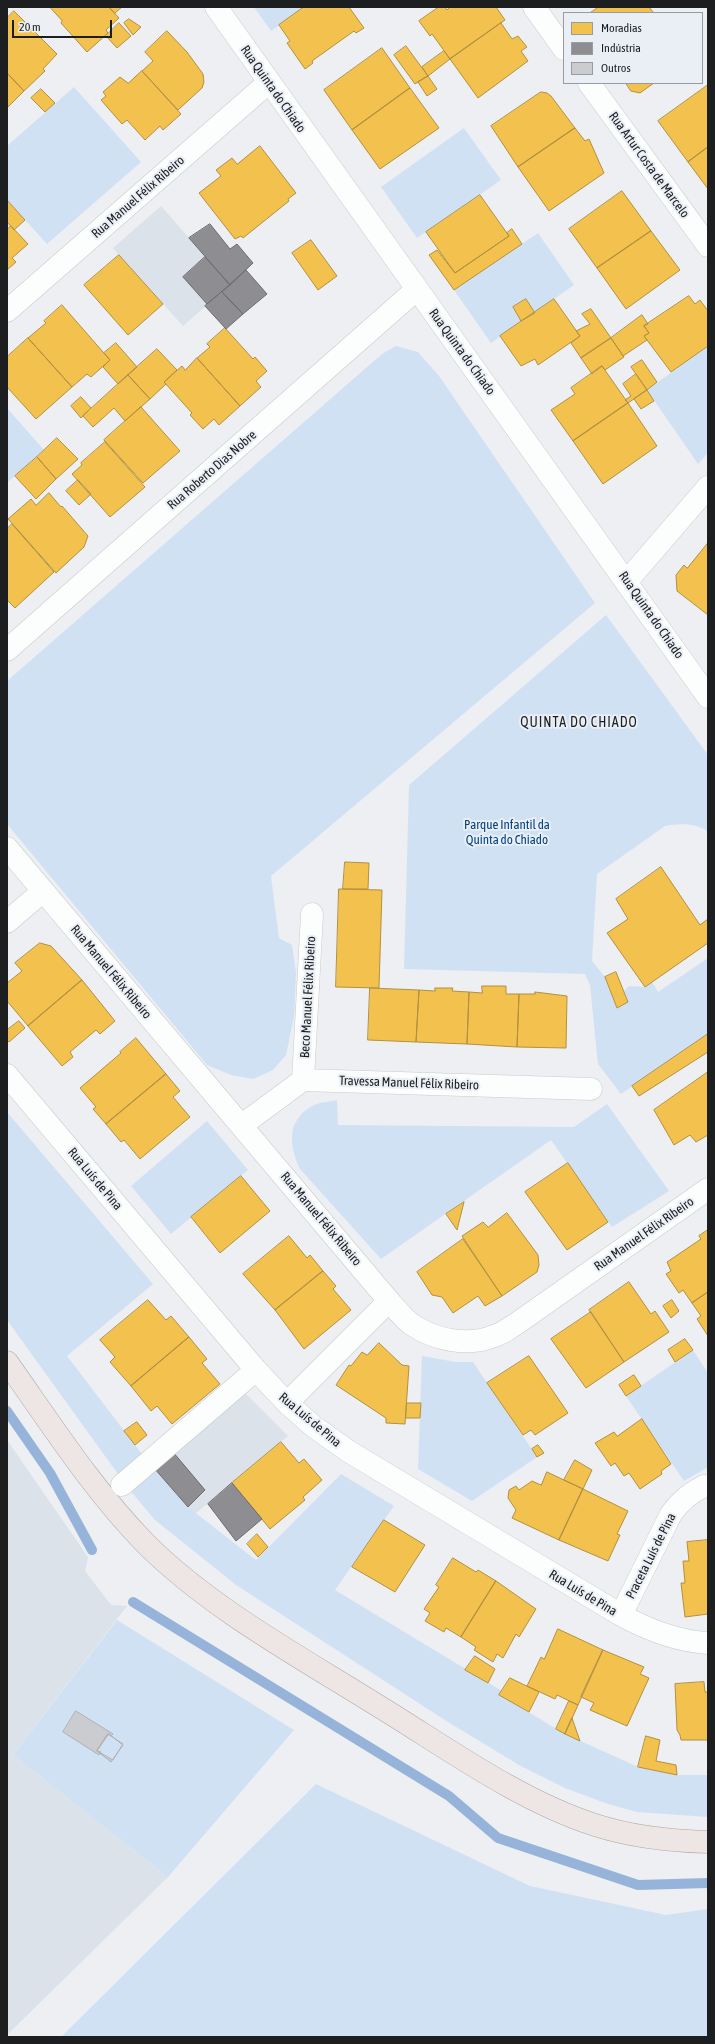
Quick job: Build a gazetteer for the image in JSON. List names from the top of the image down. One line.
{"streets":{"street":["Rua Quinta do Chiado","Rua Artur Costa de Marcelo","Rua Manuel Félix Ribeiro","Rua Roberto Dias Nobre","Beco Manuel Félix Ribeiro","Travessa Manuel Félix Ribeiro","Rua Luís de Pina","Praceta Luís de Pina"]},"crossings":[["Rua Quinta do Chiado","Rua Manuel Félix Ribeiro"],["Rua Quinta do Chiado","Rua Roberto Dias Nobre"],["Beco Manuel Félix Ribeiro","Travessa Manuel Félix Ribeiro"],["Rua Luís de Pina","Praceta Luís de Pina"]],"districts":["QUINTA DO CHIADO"],"parks":["Parque Infantil da Quinta do Chiado"],"legend":["Moradias","Indústria","Outros"],"scale_bar":"20 m"}
